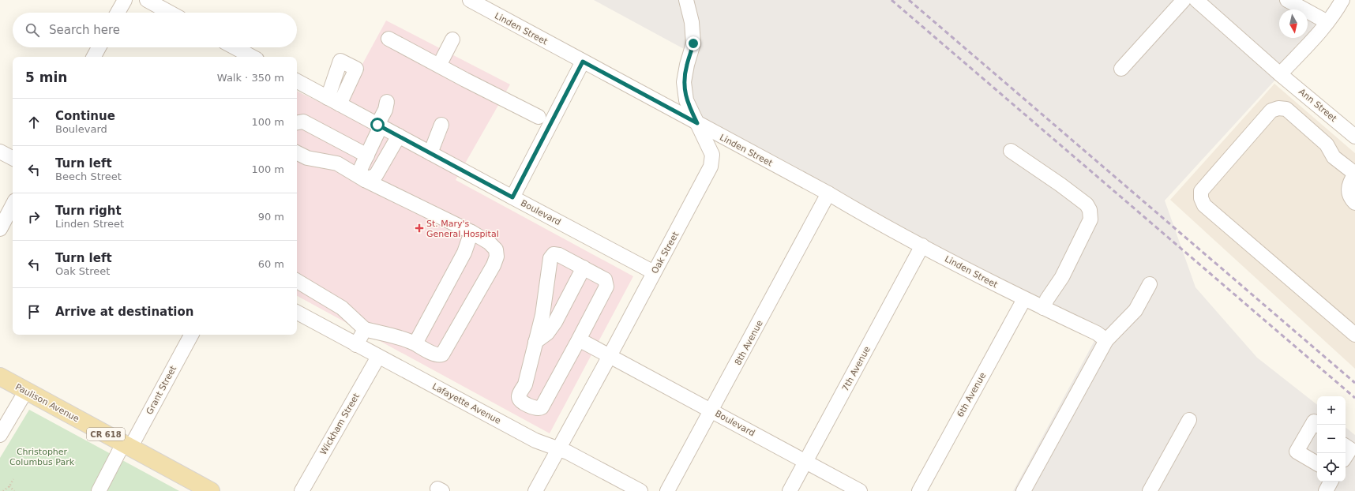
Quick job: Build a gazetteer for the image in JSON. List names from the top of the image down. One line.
{"streets":{"main road":["Paulison Avenue","CR 618"],"street":["Linden Street","Ann Street","Boulevard","Oak Street","8th Avenue","7th Avenue","Grant Street","6th Avenue","Lafayette Avenue","Wickham Street"]},"crossings":[["Linden Street","Oak Street"],["Linden Street","8th Avenue"],["Linden Street","7th Avenue"],["Linden Street","6th Avenue"],["Boulevard","Oak Street"],["Boulevard","8th Avenue"],["Boulevard","7th Avenue"],["Oak Street","Lafayette Avenue"],["Grant Street","Paulison Avenue"],["Lafayette Avenue","Wickham Street"]],"parks":["Christopher Columbus Park"],"places":{"health":["St. Mary's General Hospital"]},"north":"bottom","page":{"search":"Search here","heading":["5 min","Walk · 350 m"],"list":[["Continue","Boulevard","100 m"],["Turn left","Beech Street","100 m"],["Turn right","Linden Street","90 m"],["Turn left","Oak Street","60 m"],"Arrive at destination"],"map_buttons":["+","−"]}}
